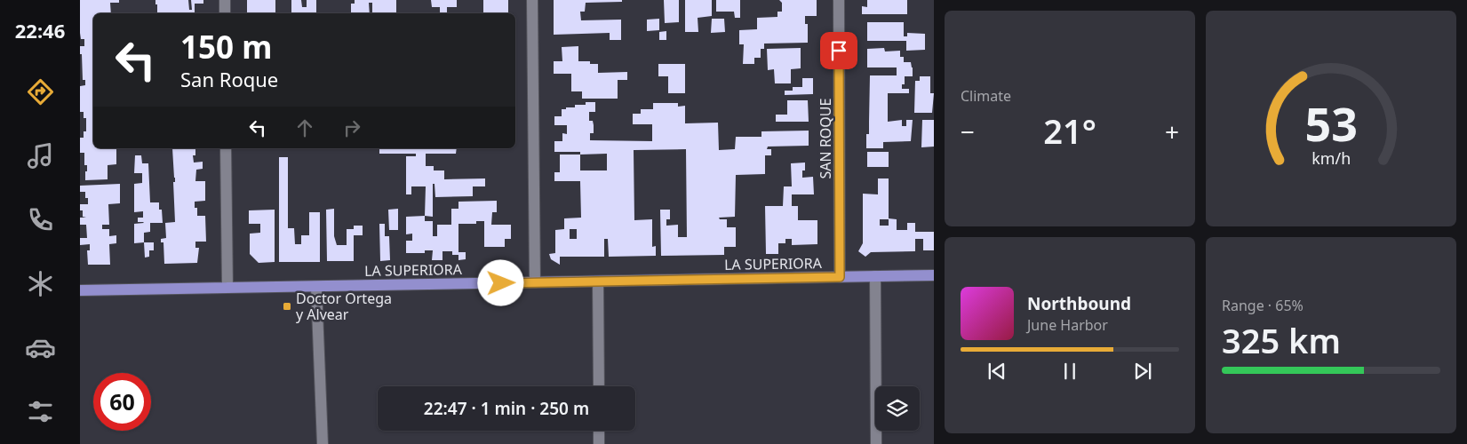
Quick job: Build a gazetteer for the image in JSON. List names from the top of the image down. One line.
{"streets":{"main road":["LA SUPERIORA"],"street":["SAN ROQUE"]},"crossings":[["SAN ROQUE","LA SUPERIORA"]],"places":{"transit":["Doctor Ortega y Alvear"]},"page":{"tabs":"22:46","tile":["Climate",["Range · 65%","325 km"]],"turn":["150 m","San Roque"],"heat":["−","21°","+"],"song":["Northbound","June Harbor"],"limit":"60","trip":"22:47 · 1 min · 250 m","gauge":["53","km/h"]}}
